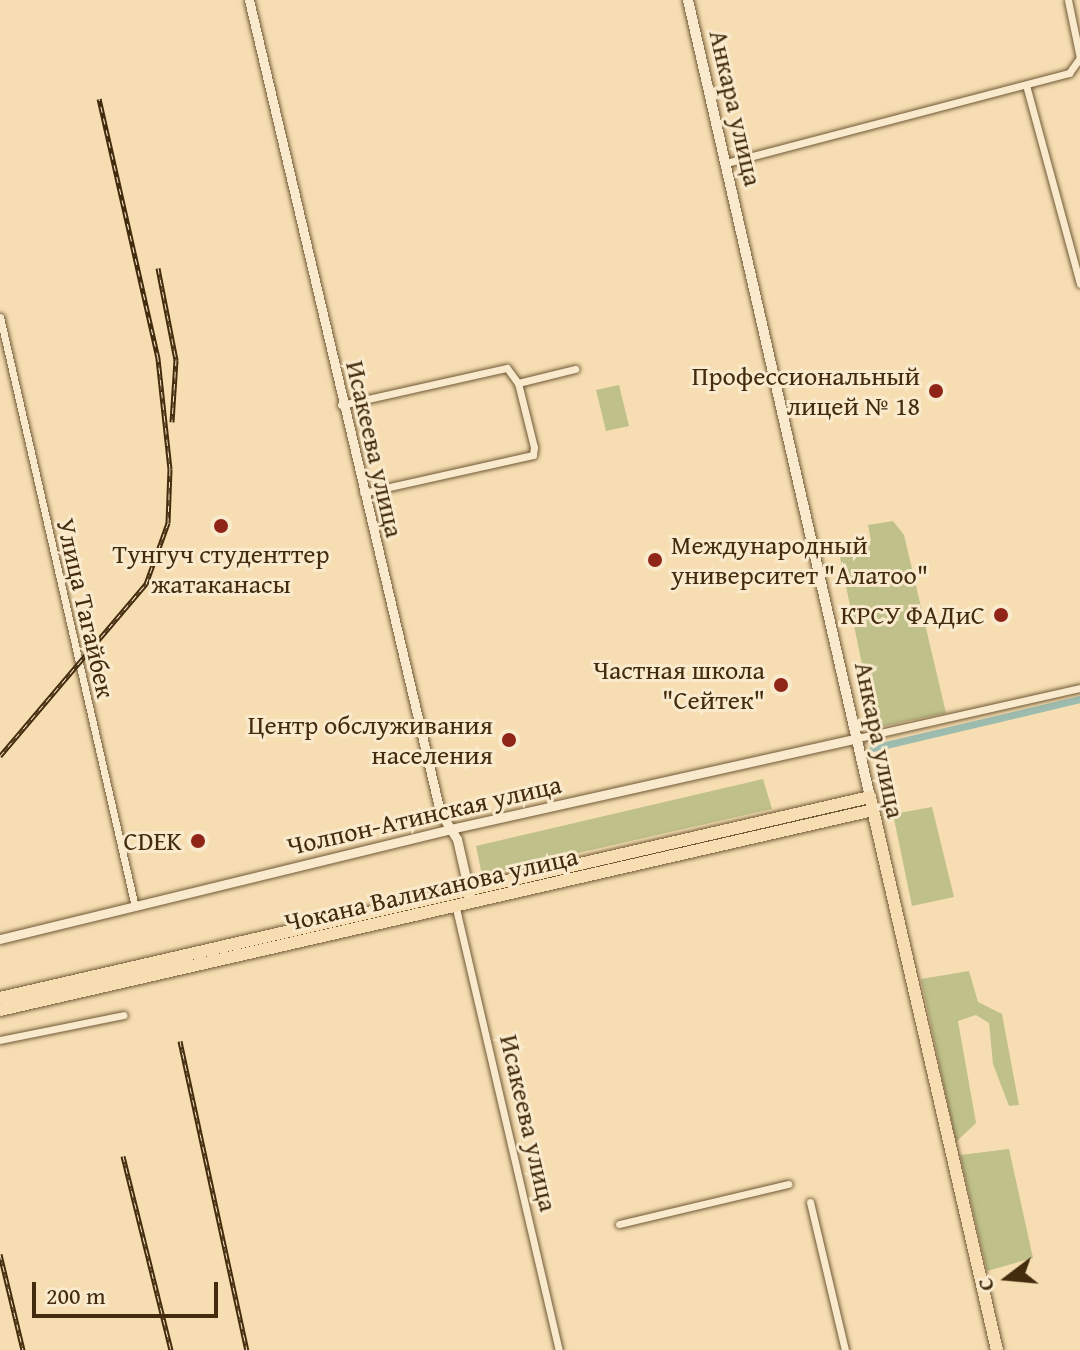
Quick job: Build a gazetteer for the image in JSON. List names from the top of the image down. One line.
{"streets":{"main road":["Анкара улица","Чокана Валиханова улица"],"street":["Исакеева улица","Улица Тагайбек","Чолпон-Атинская улица"]},"crossings":[["Анкара улица","Чолпон-Атинская улица"],["Анкара улица","Чокана Валиханова улица"],["Исакеева улица","Чолпон-Атинская улица"],["Исакеева улица","Чокана Валиханова улица"],["Улица Тагайбек","Чолпон-Атинская улица"]],"places":["Профессиональный лицей № 18","Тунгуч студенттер жатаканасы","Международный университет \"Алатоо\"","КРСУ ФАДиС","Частная школа \"Сейтек\"","Центр обслуживания населения","CDEK"],"scale_bar":"200 m","north":"left"}
